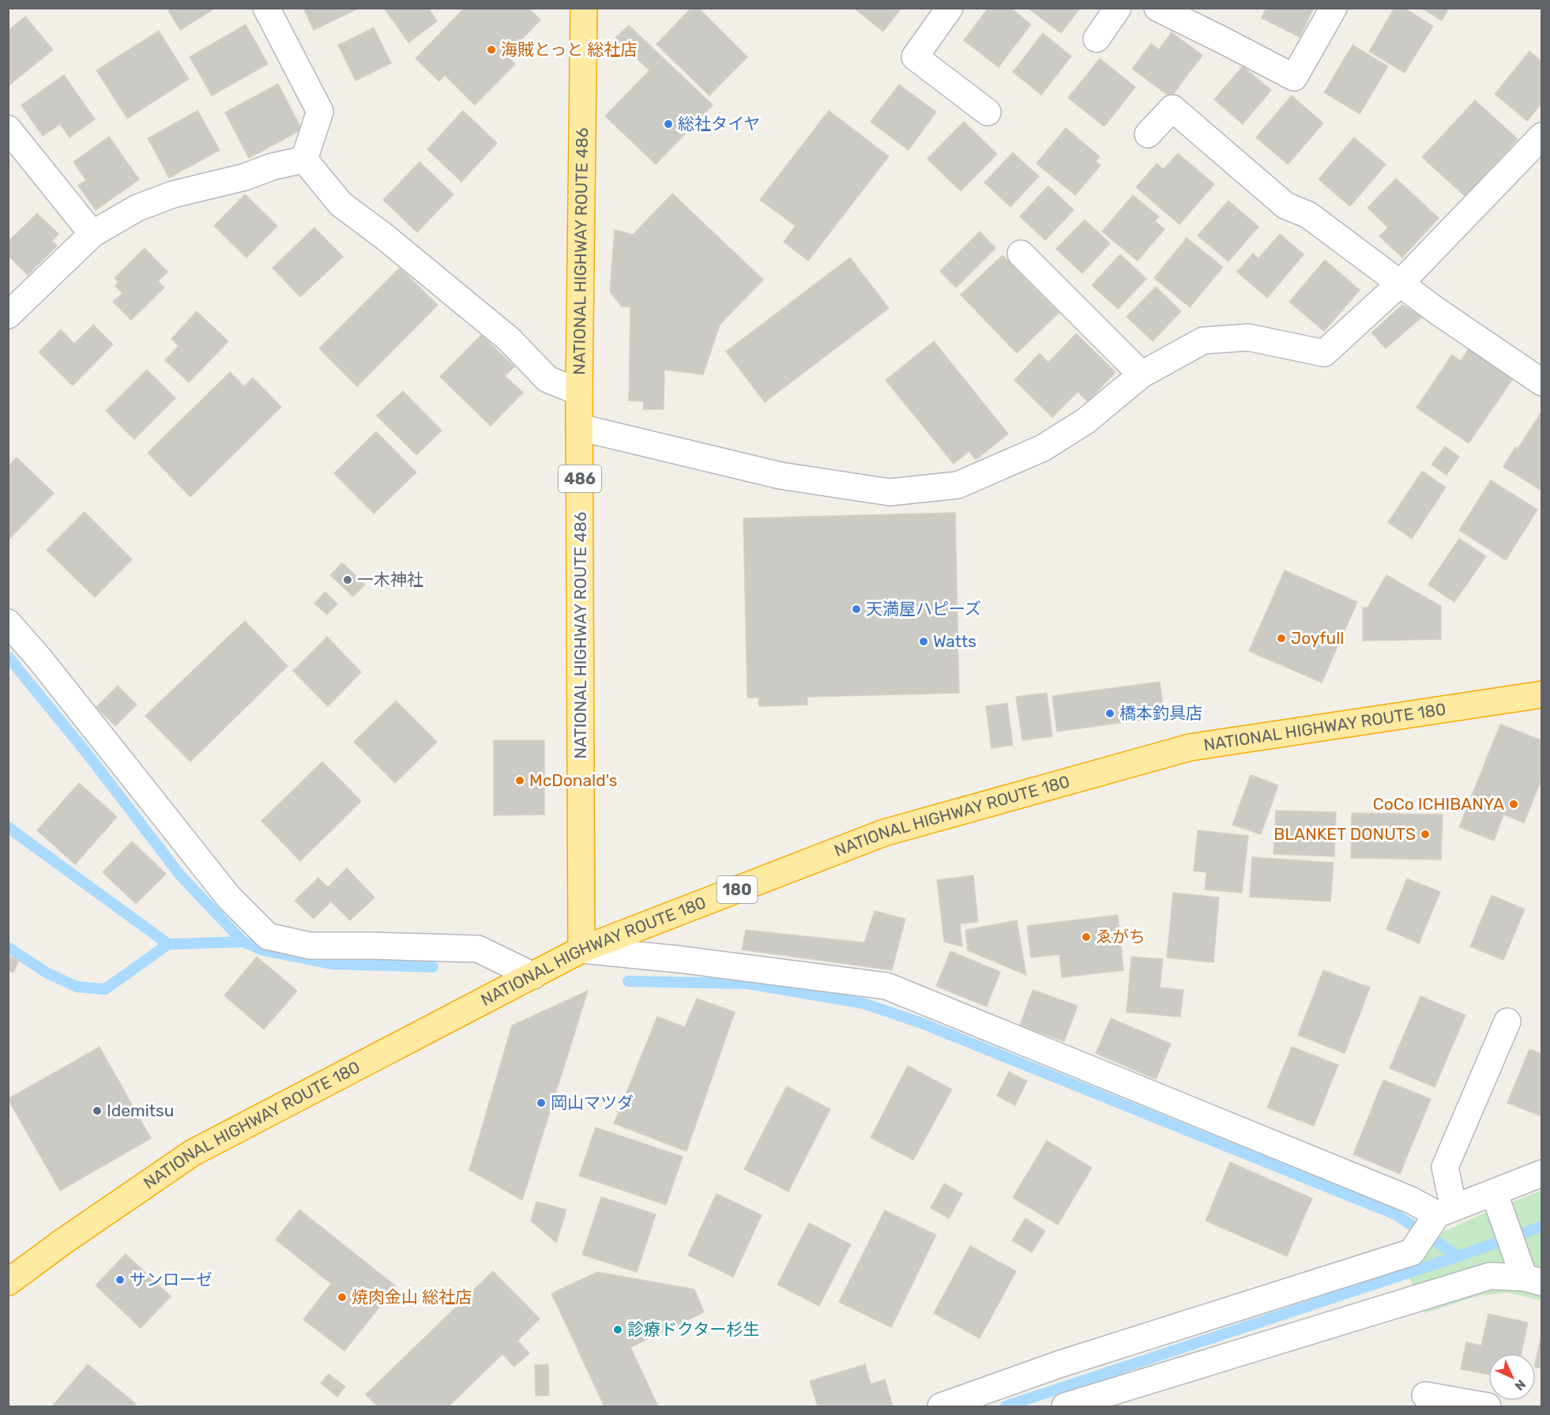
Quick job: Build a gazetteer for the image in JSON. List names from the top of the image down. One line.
{"streets":{"highway":["NATIONAL HIGHWAY ROUTE 486","486","NATIONAL HIGHWAY ROUTE 180","180"]},"crossings":[["NATIONAL HIGHWAY ROUTE 486","NATIONAL HIGHWAY ROUTE 180"]],"places":["海賊とっと 総社店","総社タイヤ","一木神社","天満屋ハピーズ","Joyfull","Watts","橋本釣具店","McDonald's","CoCo ICHIBANYA","BLANKET DONUTS","ゑがち","岡山マツダ","Idemitsu","サンローゼ","焼肉金山 総社店","診療ドクター杉生"],"north":"bottom right"}
